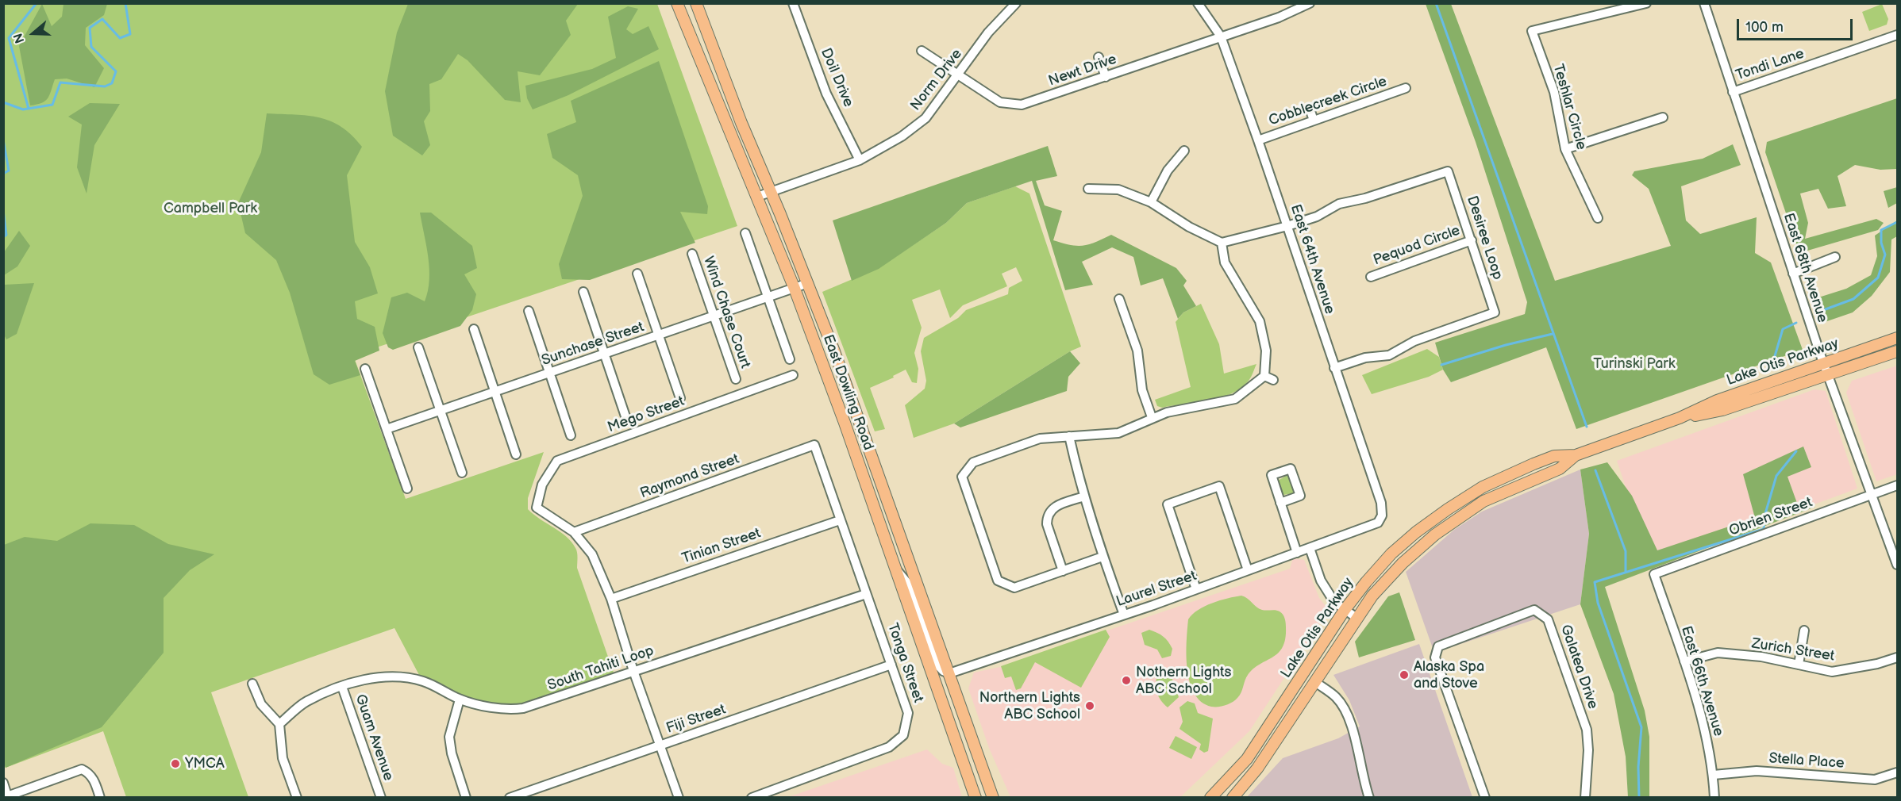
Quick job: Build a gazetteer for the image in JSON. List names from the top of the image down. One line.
{"streets":{"main road":["Lake Otis Parkway","East Dowling Road"],"street":["Tondi Lane","Newt Drive","Doil Drive","Norm Drive","Cobblecreek Circle","Teshlar Circle","Desiree Loop","Pequod Circle","East 64th Avenue","East 68th Avenue","Wind Chase Court","Sunchase Street","Mego Street","Raymond Street","Obrien Street","Tinian Street","Laurel Street","Zurich Street","Tonga Street","Galatea Drive","South Tahiti Loop","East 66th Avenue","Fiji Street","Guam Avenue","Stella Place"]},"crossings":[["Tondi Lane","East 68th Avenue"],["Newt Drive","Norm Drive"],["Newt Drive","East 64th Avenue"],["Doil Drive","Norm Drive"],["Norm Drive","East Dowling Road"],["Cobblecreek Circle","East 64th Avenue"],["Desiree Loop","Pequod Circle"],["Desiree Loop","East 64th Avenue"],["East 64th Avenue","Laurel Street"],["East 68th Avenue","Lake Otis Parkway"],["East 68th Avenue","Obrien Street"],["Wind Chase Court","Sunchase Street"],["Sunchase Street","East Dowling Road"],["East Dowling Road","Laurel Street"],["Mego Street","Raymond Street"],["Raymond Street","Tonga Street"],["Obrien Street","East 66th Avenue"],["Tinian Street","Tonga Street"],["Zurich Street","East 66th Avenue"],["Tonga Street","South Tahiti Loop"],["Tonga Street","Fiji Street"],["South Tahiti Loop","Guam Avenue"],["East 66th Avenue","Stella Place"]],"parks":["Campbell Park","Turinski Park"],"places":["Alaska Spa and Stove","Nothern Lights ABC School","Northern Lights ABC School","YMCA"],"scale_bar":"100 m","north":"left"}
